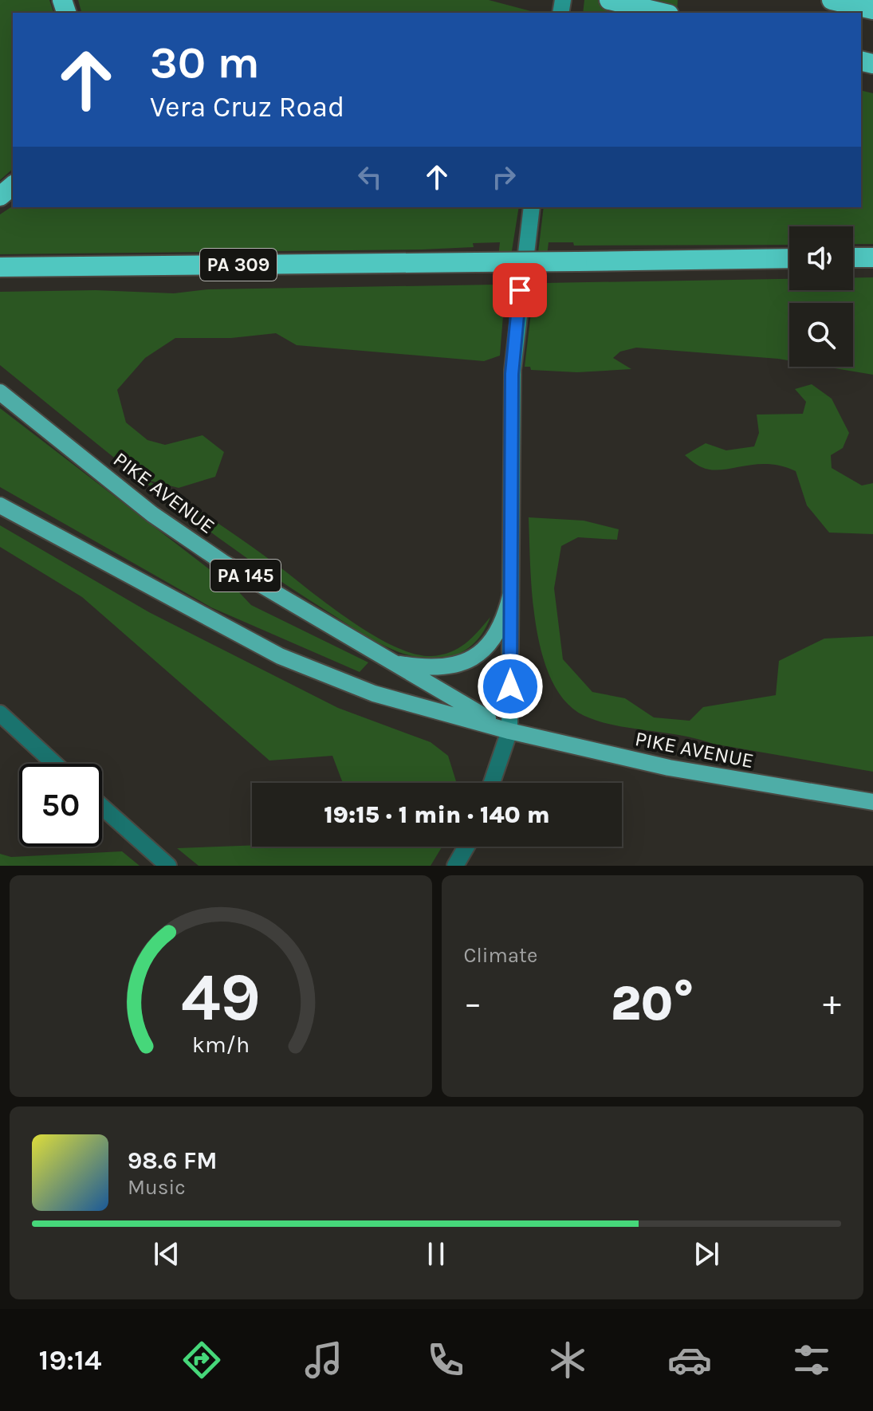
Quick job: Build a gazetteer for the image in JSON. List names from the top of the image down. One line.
{"streets":{"highway":["PA 309"],"main road":["PIKE AVENUE","PA 145"]},"page":{"turn":["30 m","Vera Cruz Road"],"limit":"50","trip":"19:15 · 1 min · 140 m","tile":"Climate","heat":["−","20°","+"],"song":["98.6 FM","Music"],"tabs":"19:14","gauge":["49","km/h"]}}
